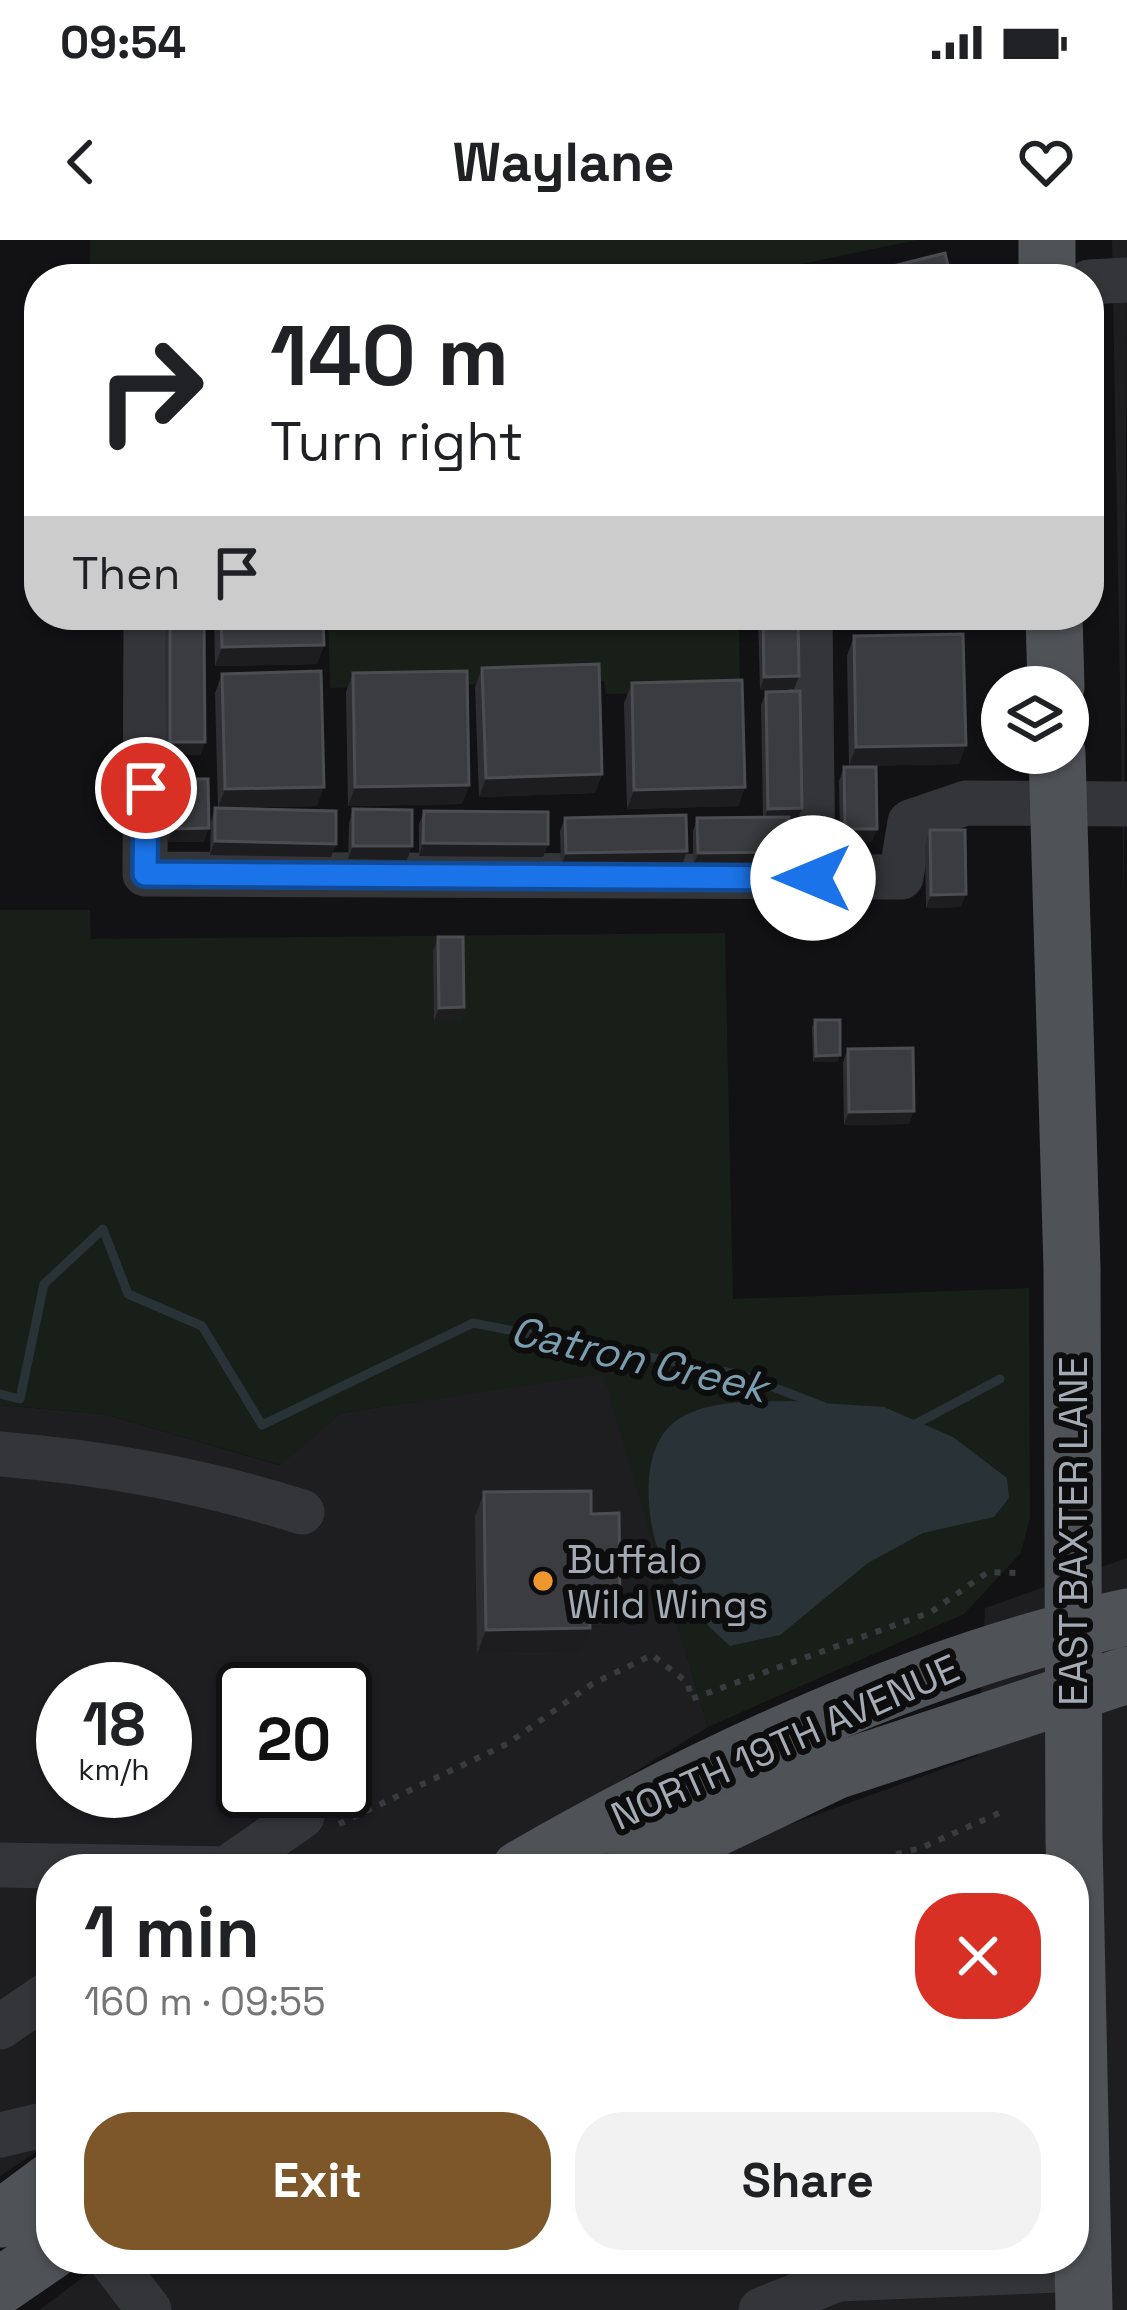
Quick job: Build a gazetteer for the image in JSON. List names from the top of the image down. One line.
{"streets":{"main road":["EAST BAXTER LANE","NORTH 19TH AVENUE"]},"crossings":[["EAST BAXTER LANE","NORTH 19TH AVENUE"]],"water":["Catron Creek"],"places":["Buffalo Wild Wings"],"page":{"status":"09:54","header":"Waylane","turn":["140 m","Turn right"],"then":"Then","speed":"18 km/h","limit":"20","heading":["1 min","160 m · 09:55"],"buttons":["Exit","Share"]}}
